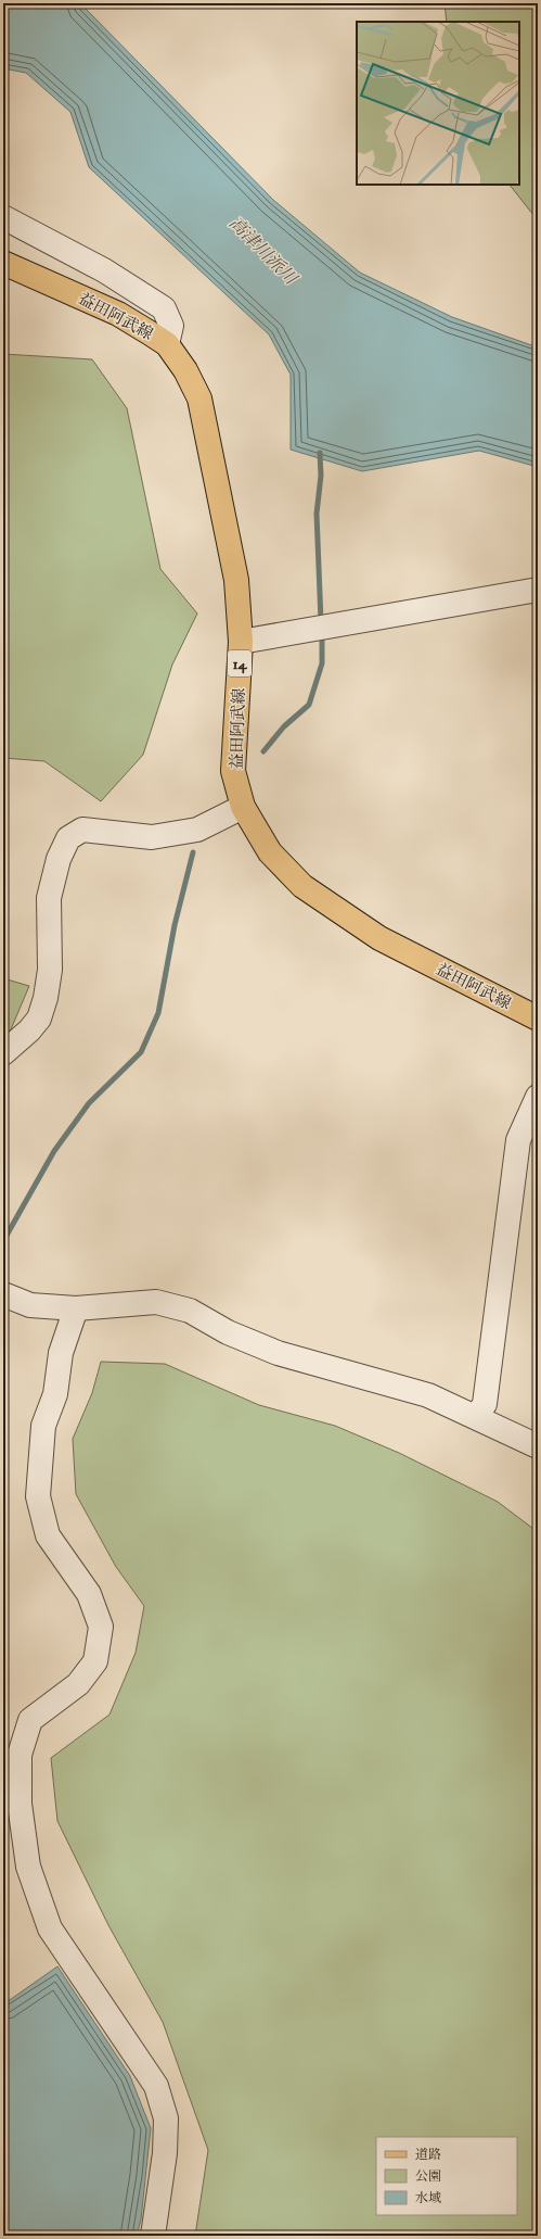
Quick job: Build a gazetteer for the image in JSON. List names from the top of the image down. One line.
{"streets":{"main road":["益田阿武線","14"]},"water":["高津川派川"],"legend":["道路","公園","水域"]}
